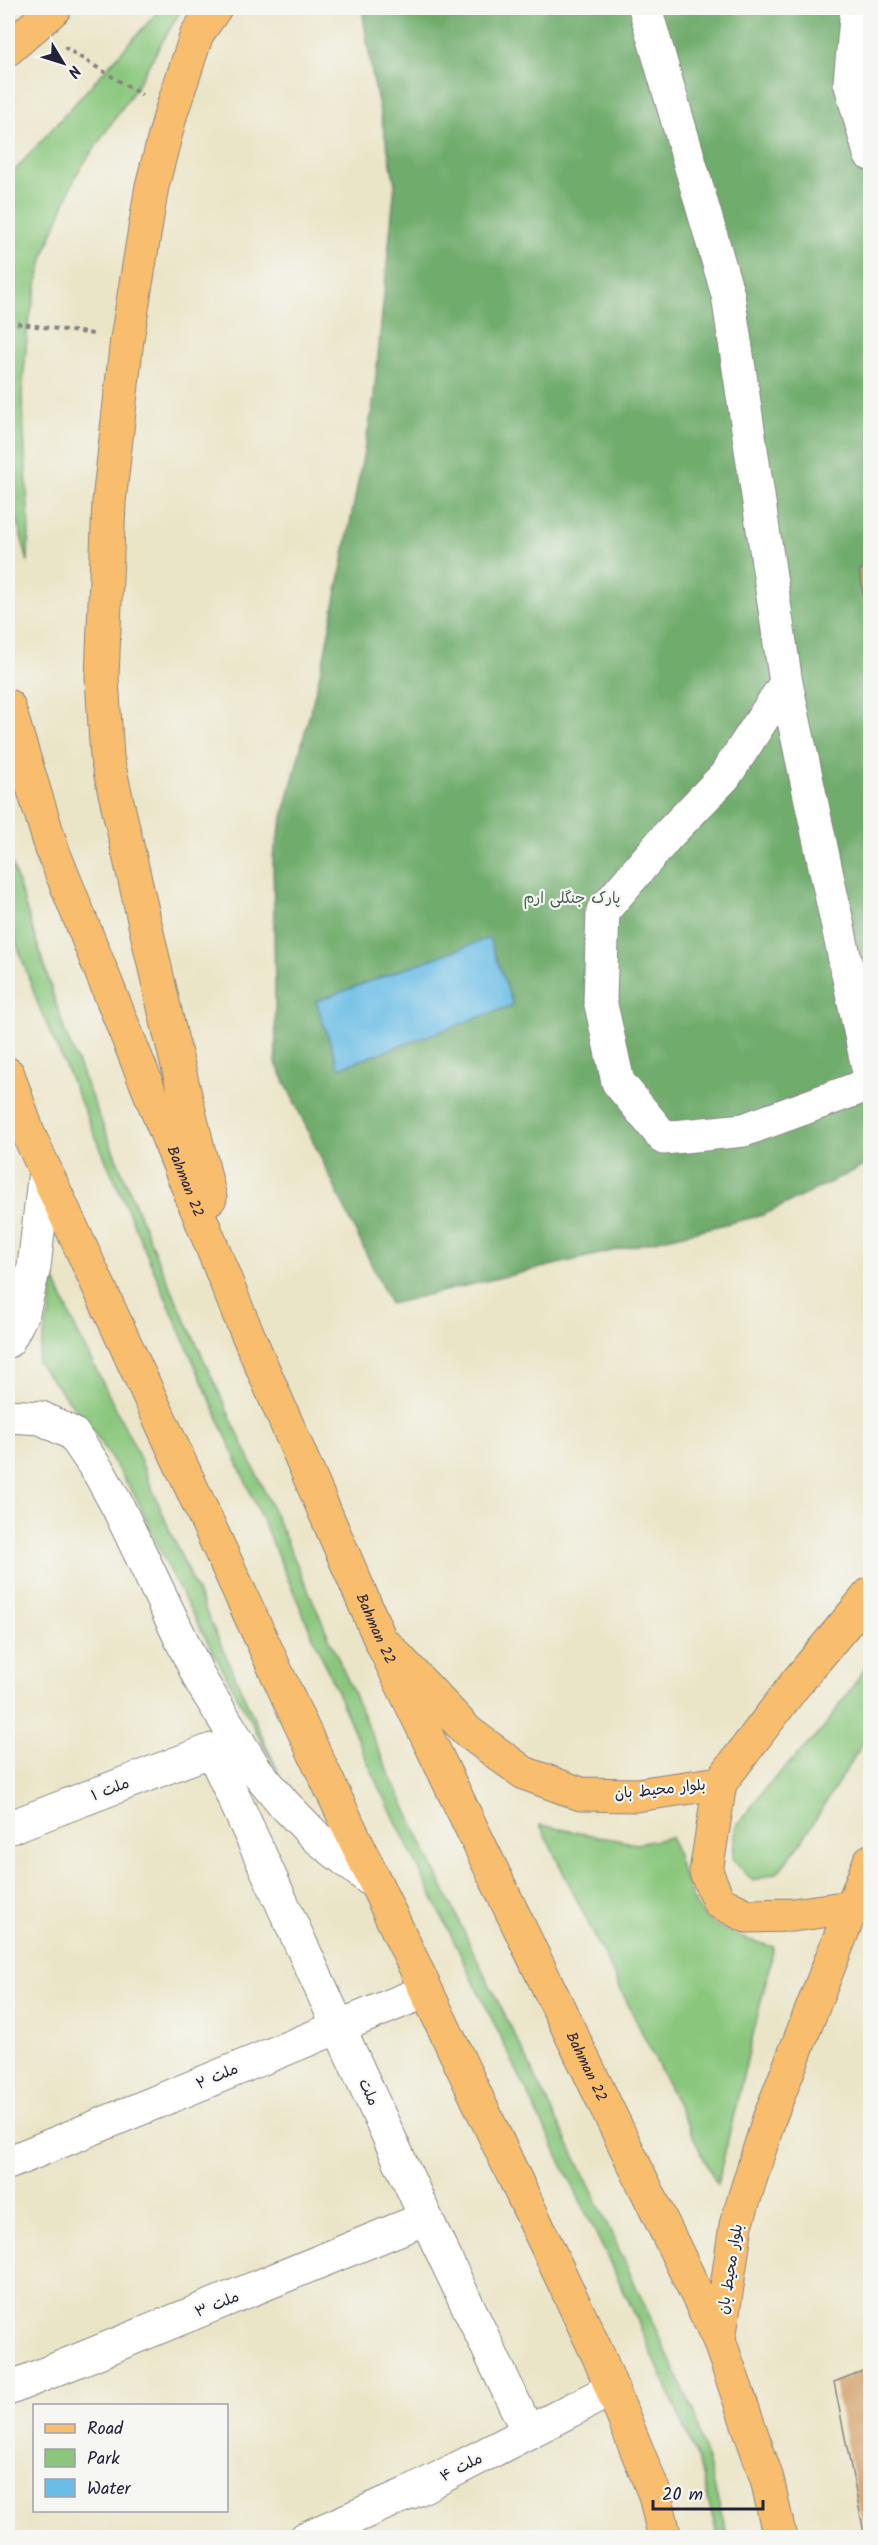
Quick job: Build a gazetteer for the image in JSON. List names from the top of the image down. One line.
{"streets":{"main road":["Bahman 22","بلوار محیط بان"],"street":["ملت ۱","ملت ۲","ملت","ملت ۳","ملت ۴"]},"crossings":[["Bahman 22","بلوار محیط بان"],["ملت ۱","ملت"],["ملت ۲","ملت"],["ملت","ملت ۳"],["ملت","ملت ۴"]],"parks":["پارک جنگلی ارم"],"legend":["Road","Park","Water"],"scale_bar":"20 m","north":"bottom right"}
